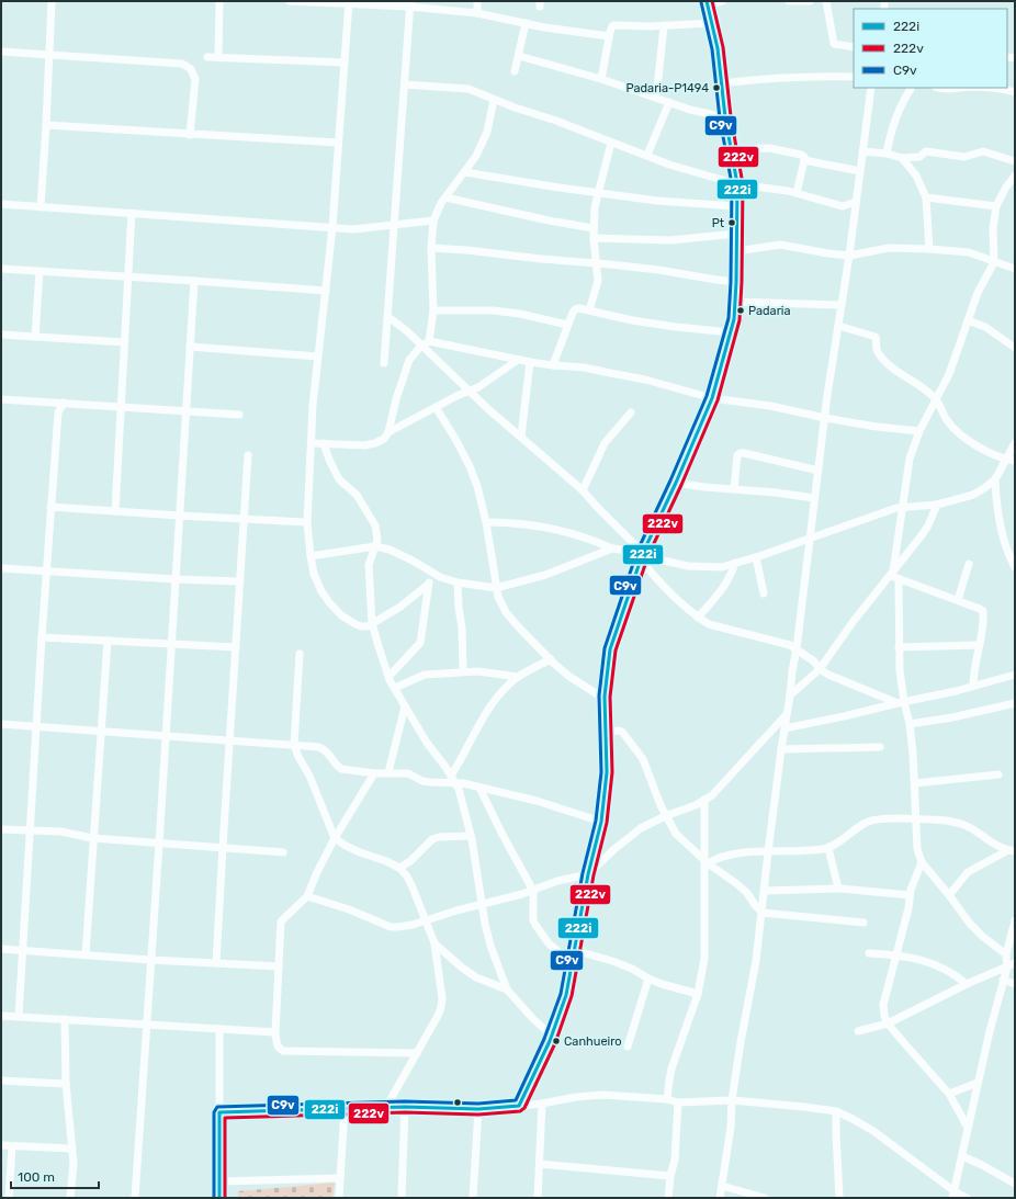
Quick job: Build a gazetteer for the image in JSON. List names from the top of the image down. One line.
{"places":["Padaria-P1494","Pt","Padaria","Canhueiro"],"lines":["transit line 222i","transit line 222v","transit line C9v"],"legend":["222i","222v","C9v"],"scale_bar":"100 m"}
